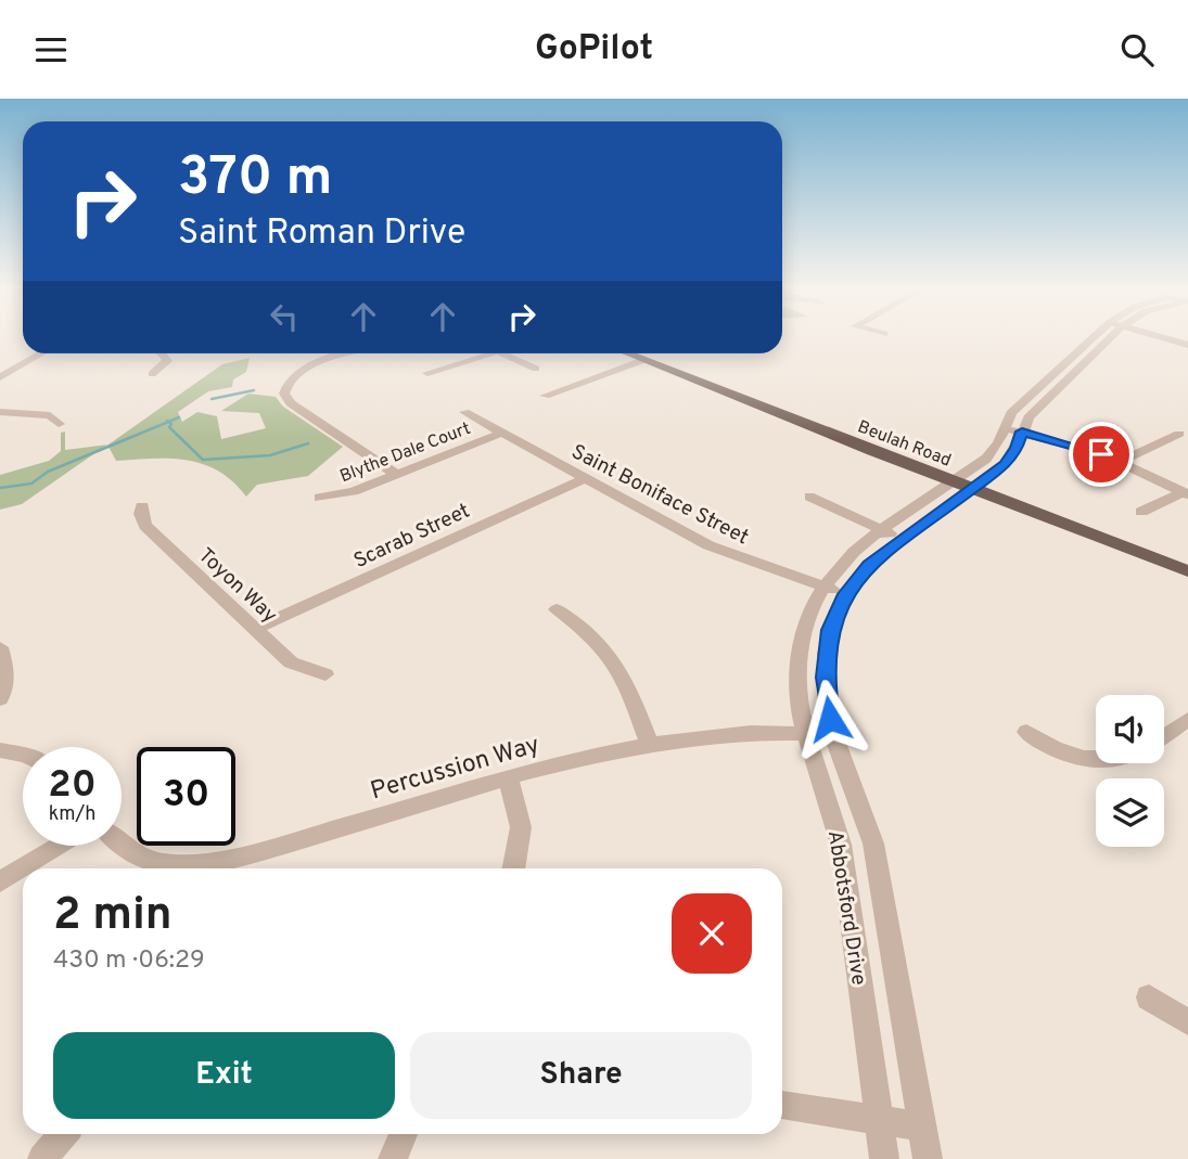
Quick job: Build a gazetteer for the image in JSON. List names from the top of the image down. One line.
{"streets":{"main road":["Beulah Road"],"street":["Blythe Dale Court","Saint Boniface Street","Scarab Street","Toyon Way","Percussion Way","Abbotsford Drive"]},"crossings":[["Beulah Road","Abbotsford Drive"],["Blythe Dale Court","Saint Boniface Street"],["Saint Boniface Street","Scarab Street"],["Saint Boniface Street","Abbotsford Drive"],["Scarab Street","Toyon Way"],["Percussion Way","Abbotsford Drive"]],"page":{"header":"GoPilot","turn":["370 m","Saint Roman Drive"],"speed":"20 km/h","limit":"30","heading":["2 min","430 m · 06:29"],"buttons":["Exit","Share"]}}
